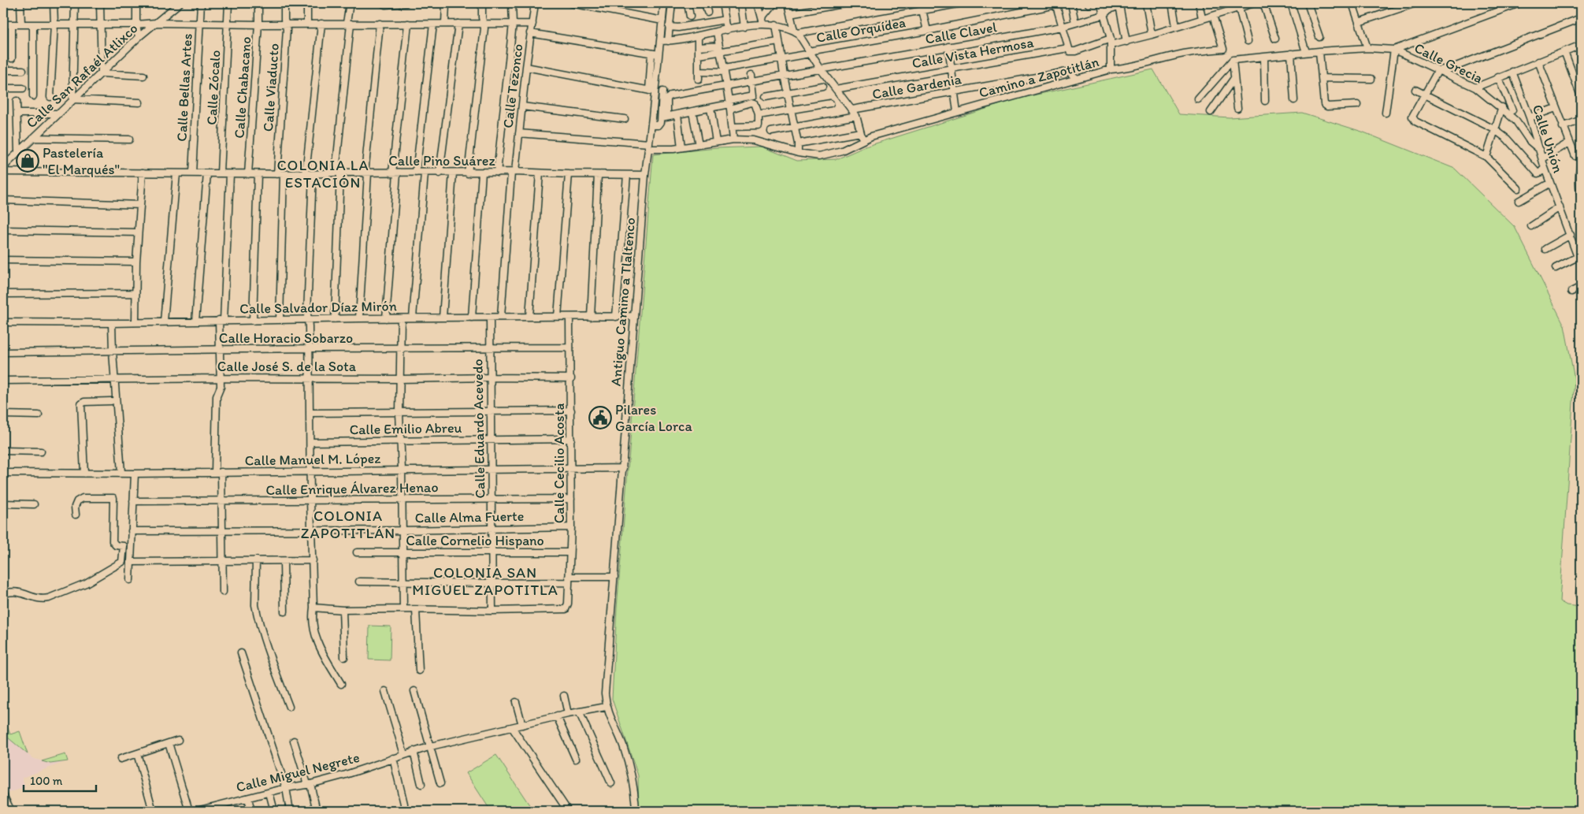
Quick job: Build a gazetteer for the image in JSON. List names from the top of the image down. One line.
{"streets":{"street":["Calle Orquídea","Calle Clavel","Calle Vista Hermosa","Calle Grecia","Calle San Rafaél Atlixco","Camino a Zapotitlán","Calle Tezonco","Calle Gardenia","Calle Bellas Artes","Calle Zócalo","Calle Chabacano","Calle Viaducto","Calle Unión","Calle Pino Suárez","Antiguo Camino a Tlaltenco","Calle Salvador Díaz Mirón","Calle Horacio Sobarzo","Calle José S. de la Sota","Calle Emilio Abreu","Calle Eduardo Acevedo","Calle Manuel M. López","Calle Cecilio Acosta","Calle Enrique Álvarez Henao","Calle Alma Fuerte","Calle Cornelio Hispano","Calle Miguel Negrete"]},"crossings":[["Calle Vista Hermosa","Camino a Zapotitlán"],["Calle Grecia","Calle Unión"],["Camino a Zapotitlán","Calle Tezonco"],["Camino a Zapotitlán","Calle Gardenia"],["Camino a Zapotitlán","Antiguo Camino a Tlaltenco"],["Calle Tezonco","Calle Pino Suárez"],["Calle Tezonco","Calle Salvador Díaz Mirón"],["Calle Bellas Artes","Calle Pino Suárez"],["Calle Zócalo","Calle Pino Suárez"],["Calle Chabacano","Calle Pino Suárez"],["Calle Viaducto","Calle Pino Suárez"],["Calle Viaducto","Calle Salvador Díaz Mirón"],["Calle Pino Suárez","Antiguo Camino a Tlaltenco"],["Antiguo Camino a Tlaltenco","Calle Salvador Díaz Mirón"],["Antiguo Camino a Tlaltenco","Calle Manuel M. López"],["Antiguo Camino a Tlaltenco","Calle Miguel Negrete"],["Calle Salvador Díaz Mirón","Calle Eduardo Acevedo"],["Calle Salvador Díaz Mirón","Calle Cecilio Acosta"],["Calle Horacio Sobarzo","Calle Eduardo Acevedo"],["Calle Horacio Sobarzo","Calle Cecilio Acosta"],["Calle José S. de la Sota","Calle Eduardo Acevedo"],["Calle José S. de la Sota","Calle Cecilio Acosta"],["Calle Emilio Abreu","Calle Eduardo Acevedo"],["Calle Emilio Abreu","Calle Cecilio Acosta"],["Calle Eduardo Acevedo","Calle Manuel M. López"],["Calle Eduardo Acevedo","Calle Cecilio Acosta"],["Calle Eduardo Acevedo","Calle Enrique Álvarez Henao"],["Calle Eduardo Acevedo","Calle Alma Fuerte"],["Calle Eduardo Acevedo","Calle Cornelio Hispano"],["Calle Manuel M. López","Calle Cecilio Acosta"],["Calle Cecilio Acosta","Calle Enrique Álvarez Henao"],["Calle Cecilio Acosta","Calle Alma Fuerte"],["Calle Cecilio Acosta","Calle Cornelio Hispano"]],"districts":["COLONIA LA ESTACIÓN","COLONIA ZAPOTITLÁN","COLONIA SAN MIGUEL ZAPOTITLA"],"places":{"shop":["Pastelería \"El Marqués\""],"public building":["Pilares García Lorca"]},"scale_bar":"100 m"}
